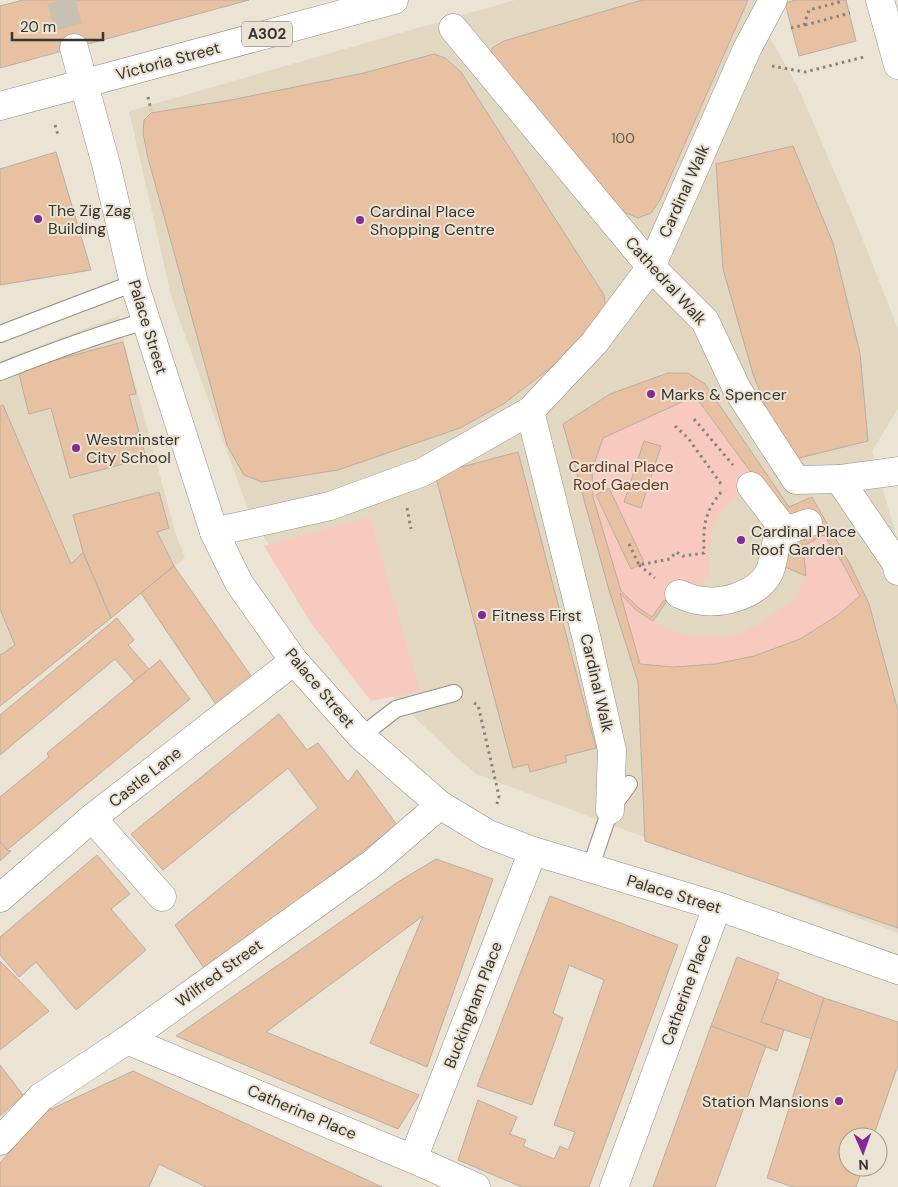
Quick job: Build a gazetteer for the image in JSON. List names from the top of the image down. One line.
{"streets":{"main road":["A302","Victoria Street","Cardinal Walk","Cathedral Walk","Palace Street","Castle Lane","Wilfred Street","Catherine Place","Buckingham Place"]},"crossings":[["Victoria Street","Palace Street"],["Cardinal Walk","Cathedral Walk"],["Cardinal Walk","Palace Street"],["Palace Street","Castle Lane"],["Palace Street","Wilfred Street"],["Palace Street","Catherine Place"],["Palace Street","Buckingham Place"],["Wilfred Street","Catherine Place"],["Catherine Place","Buckingham Place"]],"parks":["Cardinal Place Roof Gaeden"],"places":["The Zig Zag Building","Cardinal Place Shopping Centre","Marks & Spencer","Westminster City School","Cardinal Place Roof Garden","Fitness First","Station Mansions"],"house_numbers":["100"],"scale_bar":"20 m","north":"bottom"}
